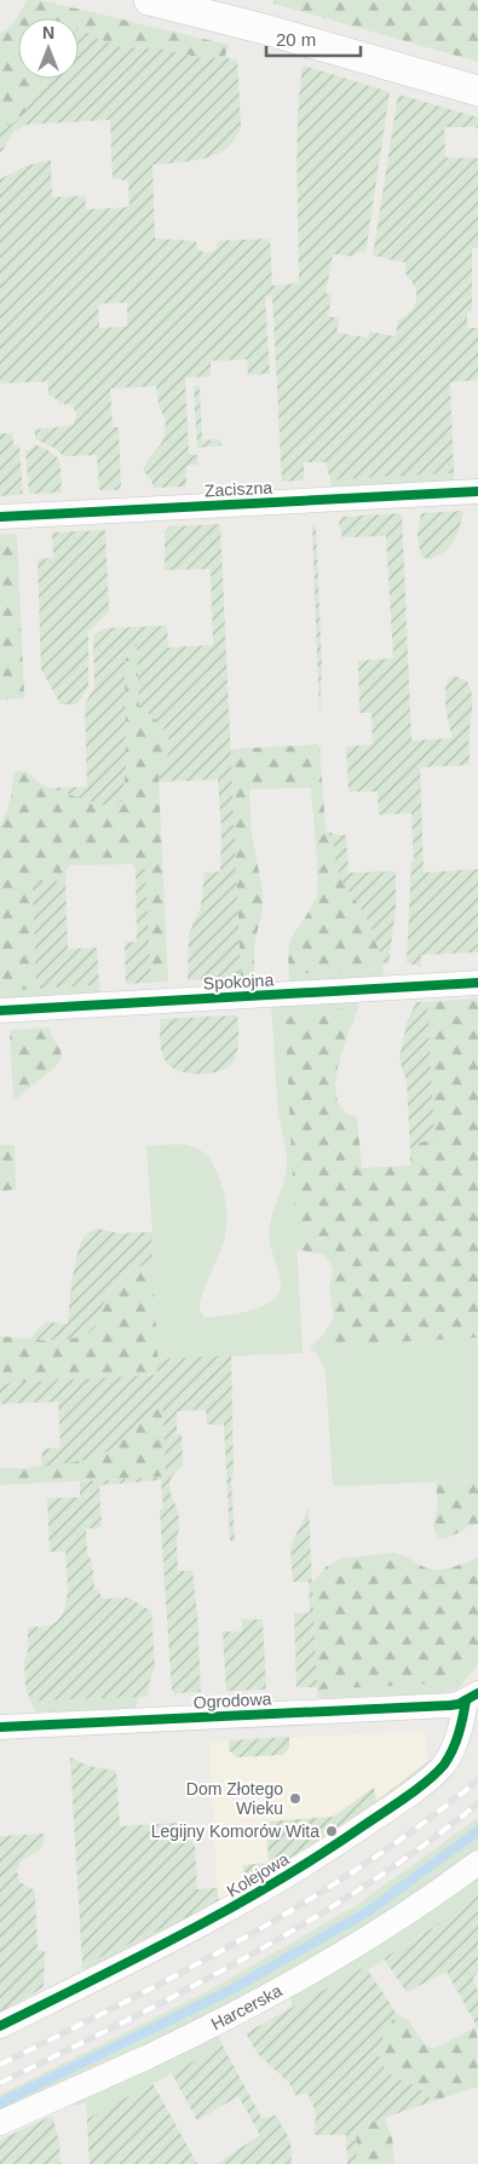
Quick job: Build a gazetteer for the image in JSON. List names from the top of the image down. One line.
{"streets":{"street":["Zaciszna","Spokojna","Ogrodowa","Kolejowa","Harcerska"]},"crossings":[["Ogrodowa","Kolejowa"]],"places":["Dom Złotego Wieku","Legijny Komorów Wita"],"scale_bar":"20 m","north":"top"}
